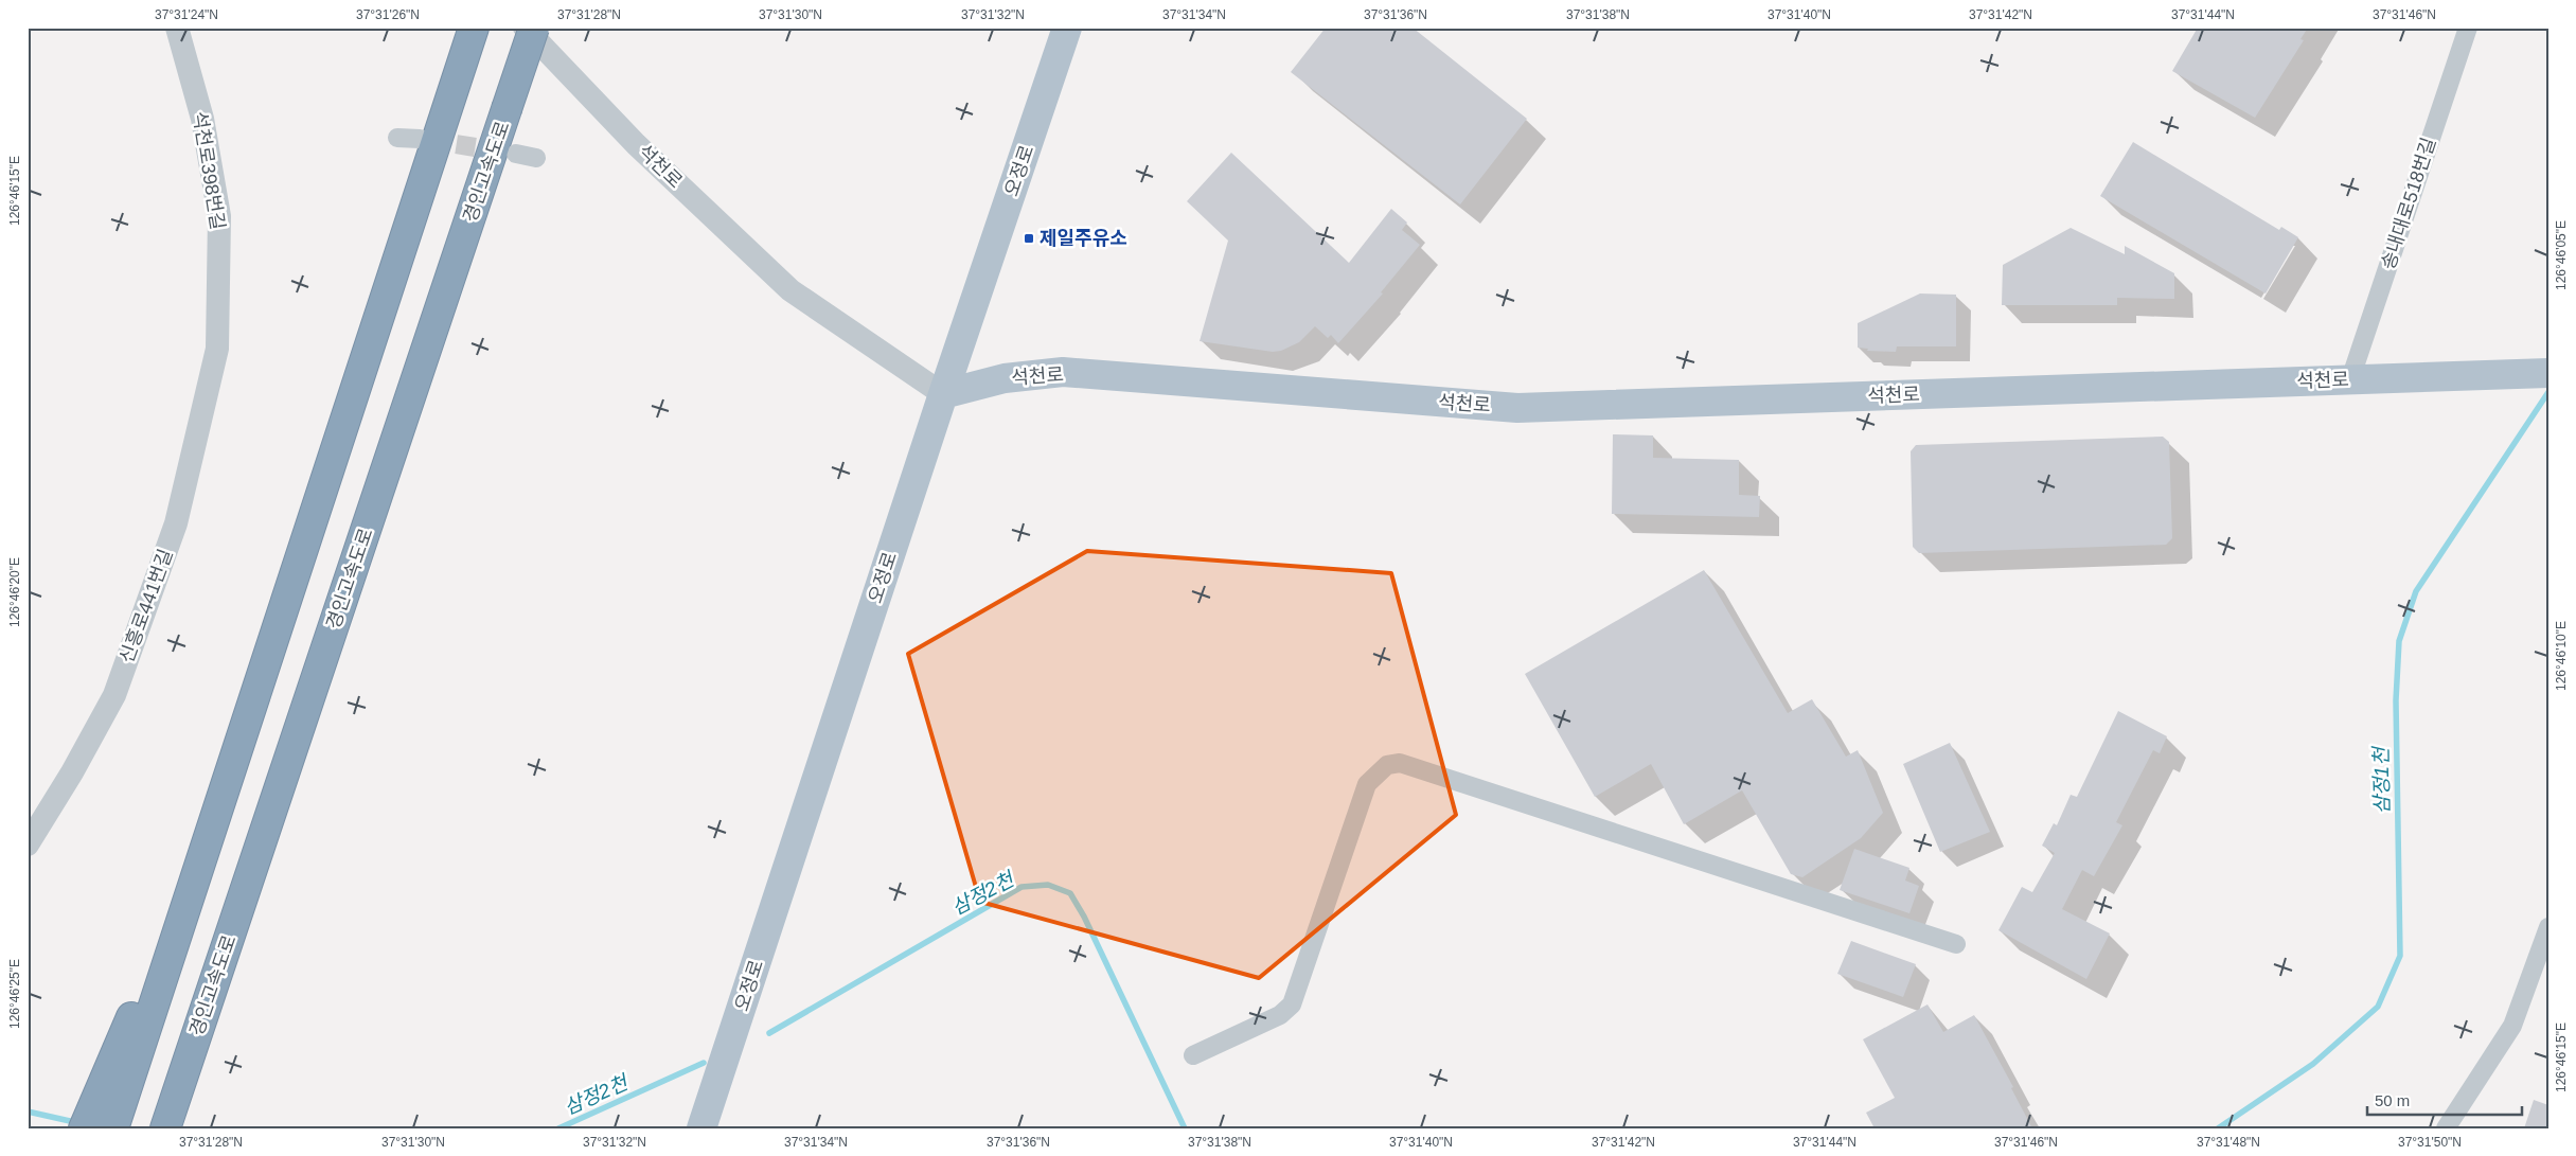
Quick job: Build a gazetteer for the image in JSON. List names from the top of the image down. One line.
{"streets":{"highway":["경인고속도로"],"main road":["석천로","오정로"],"street":["석천로398번길","송내대로518번길","신흥로441번길"]},"crossings":[["석천로","오정로"],["석천로","송내대로518번길"],["석천로398번길","신흥로441번길"]],"water":["삼정1천","삼정2천"],"places":{"transit":["제일주유소"]},"scale_bar":"50 m","coordinates":["37°31'24\"N","37°31'26\"N","37°31'28\"N","37°31'30\"N","37°31'32\"N","37°31'34\"N","37°31'36\"N","37°31'38\"N","37°31'40\"N","37°31'42\"N","37°31'44\"N","37°31'46\"N","126°46'15\"E","126°46'05\"E","126°46'20\"E","126°46'10\"E","126°46'25\"E","37°31'48\"N","37°31'50\"N"]}
